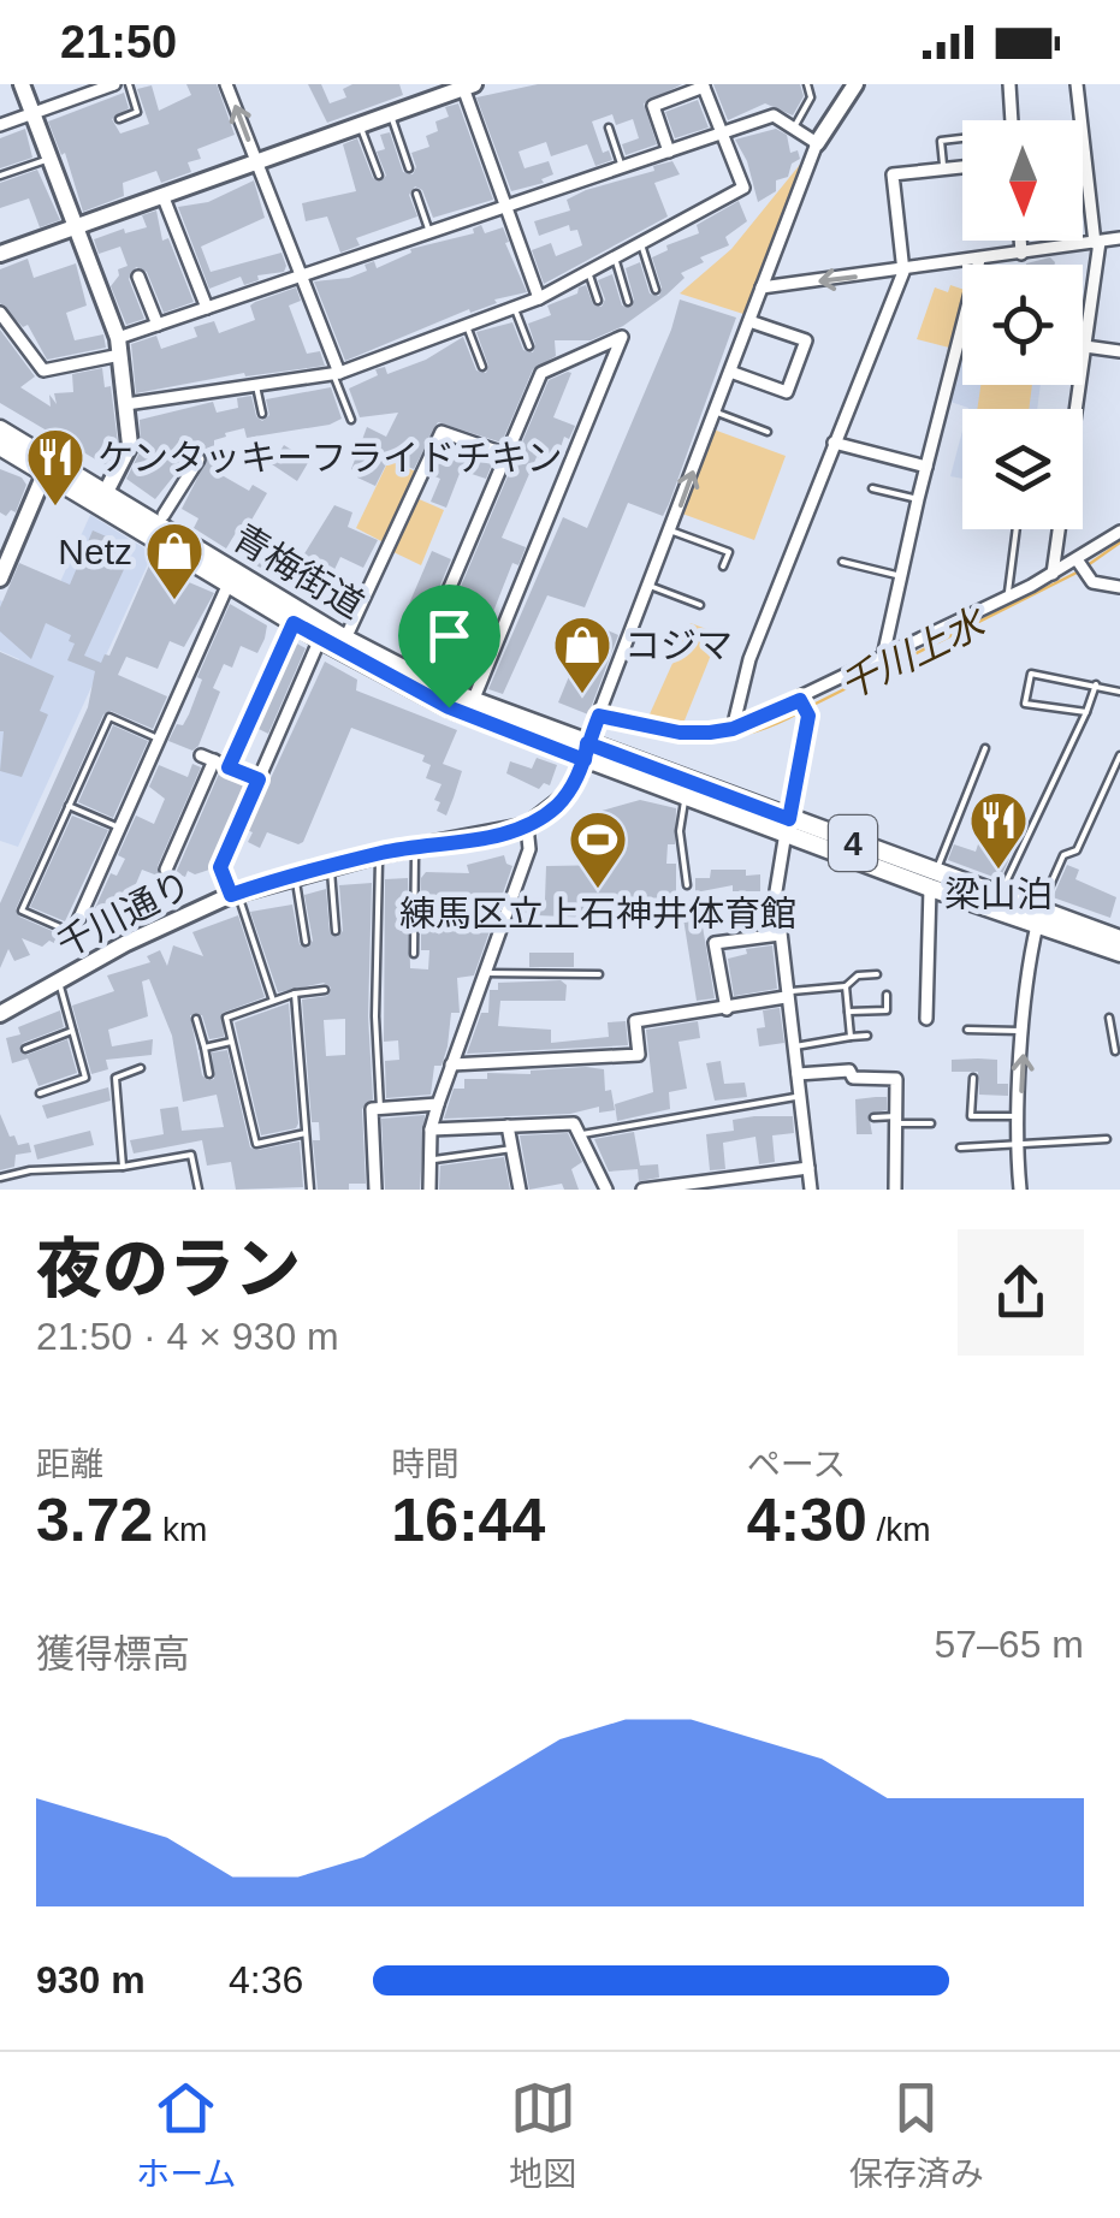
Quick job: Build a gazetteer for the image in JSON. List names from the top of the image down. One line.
{"streets":{"main road":["青梅街道","4"],"street":["千川通り"]},"water":["千川上水"],"places":{"restaurant":["ケンタッキーフライドチキン","梁山泊"],"shop":["Netz","コジマ"],"sports":["練馬区立上石神井体育館"]},"north":"bottom","page":{"status":"21:50","heading":["夜のラン","21:50 · 4 × 930 m"],"stats":[["距離","3.72 km"],["時間","16:44"],["ペース","4:30 /km"]],"chart":["獲得標高","57–65 m"],"list":[{"name":"930 m","note":"4:36"}],"tabs":["ホーム","地図","保存済み"]}}
